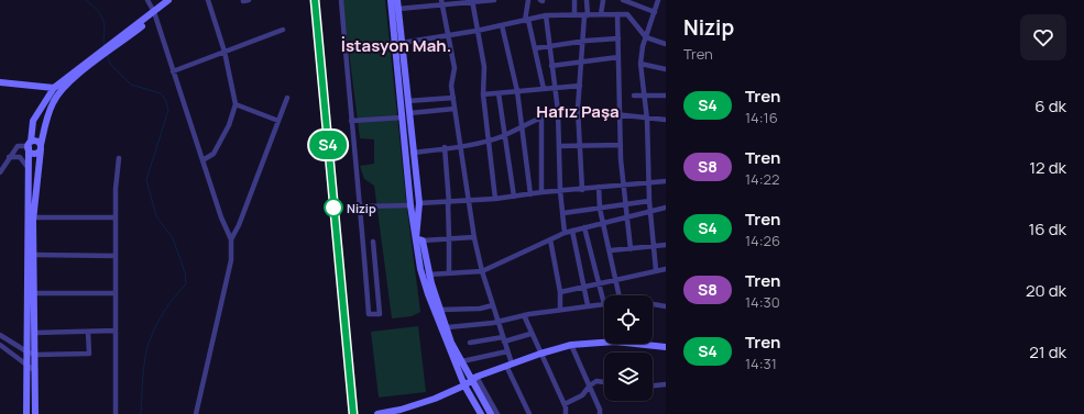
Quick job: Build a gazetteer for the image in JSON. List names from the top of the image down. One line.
{"districts":["İstasyon Mah.","Hafız Paşa"],"places":["Nizip"],"page":{"on_map":"S4","heading":["Nizip","Tren"],"list":[{"mark":"S4","name":"Tren","note":"14:16","value":"6 dk"},{"mark":"S8","name":"Tren","note":"14:22","value":"12 dk"},{"mark":"S4","name":"Tren","note":"14:26","value":"16 dk"},{"mark":"S8","name":"Tren","note":"14:30","value":"20 dk"},{"mark":"S4","name":"Tren","note":"14:31","value":"21 dk"}]}}
